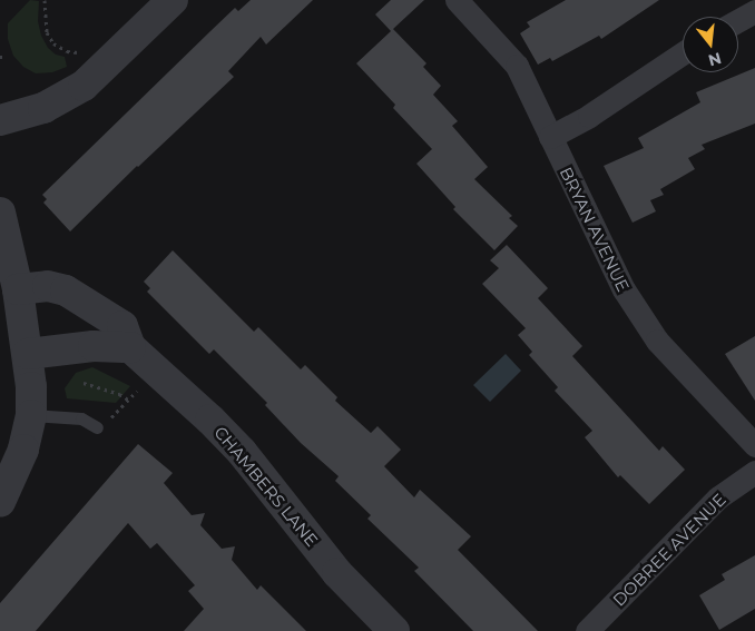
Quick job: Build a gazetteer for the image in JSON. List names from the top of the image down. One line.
{"streets":{"street":["BRYAN AVENUE","CHAMBERS LANE","DOBREE AVENUE"]},"north":"bottom"}
